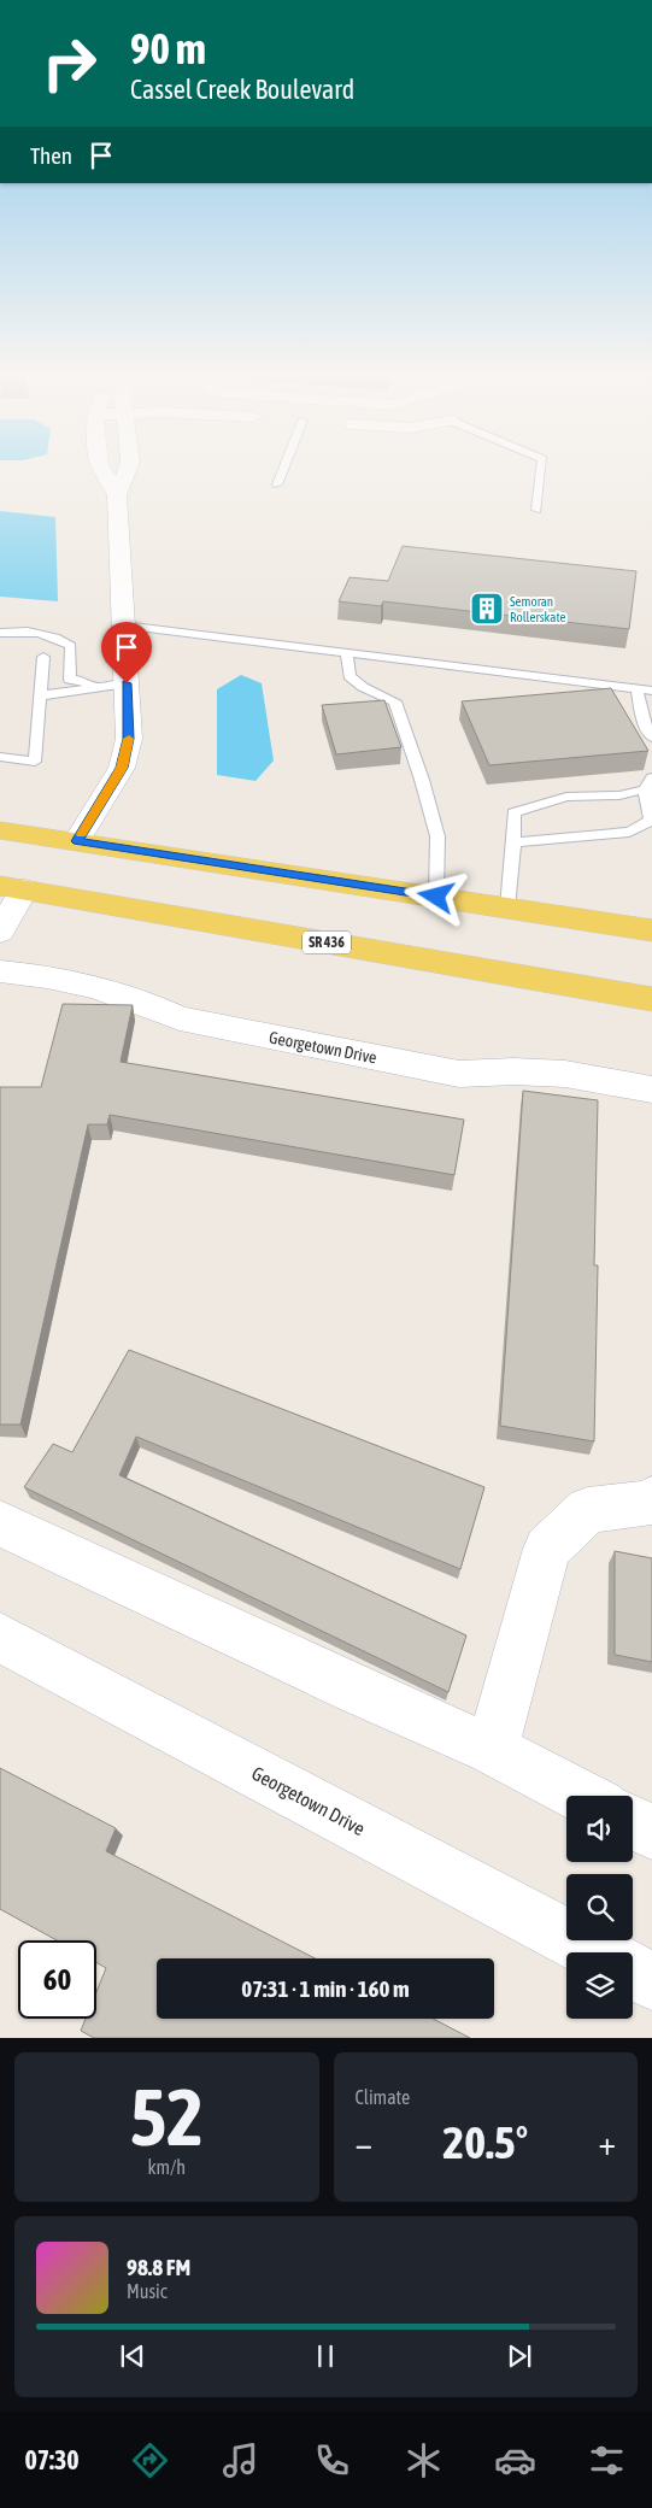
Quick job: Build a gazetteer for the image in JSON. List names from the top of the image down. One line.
{"streets":{"main road":["SR 436"],"street":["Georgetown Drive"]},"places":{"building":["Semoran Rollerskate"]},"page":{"turn":["90 m","Cassel Creek Boulevard"],"then":"Then","limit":"60","trip":"07:31 · 1 min · 160 m","tile":[["52","km/h"],"Climate"],"heat":["−","20.5°","+"],"song":["98.8 FM","Music"],"tabs":"07:30"}}
